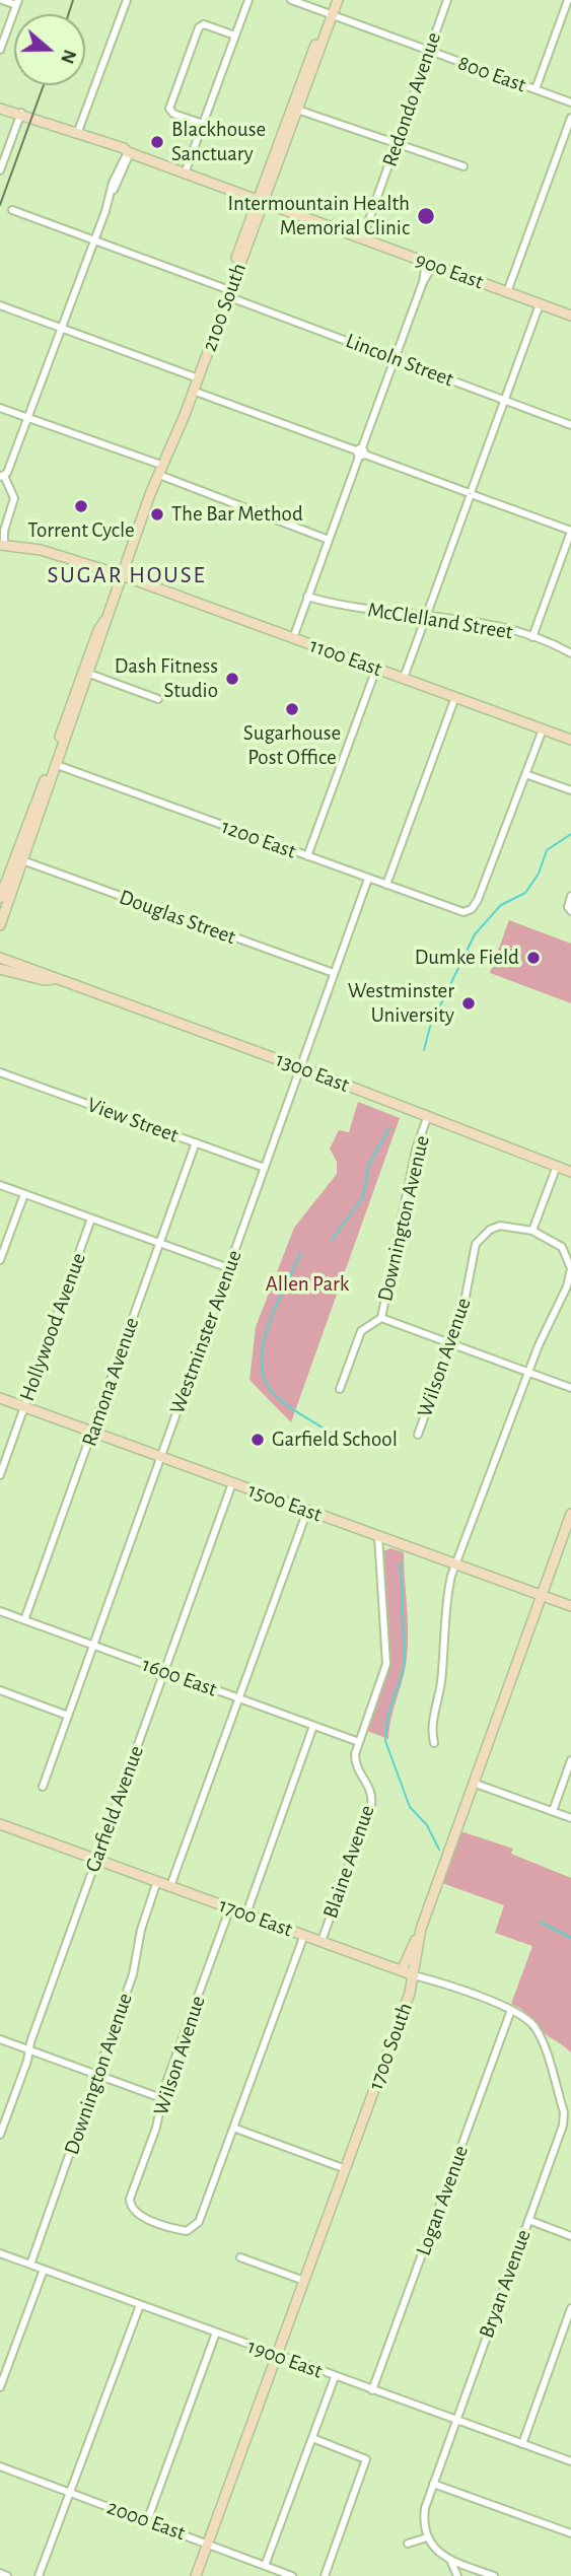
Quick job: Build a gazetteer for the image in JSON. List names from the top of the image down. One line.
{"streets":{"street":["800 East","Redondo Avenue","900 East","2100 South","Lincoln Street","McClelland Street","1100 East","1200 East","Douglas Street","1300 East","View Street","Downington Avenue","Hollywood Avenue","Westminster Avenue","Wilson Avenue","Ramona Avenue","1500 East","1600 East","Garfield Avenue","Blaine Avenue","1700 East","1700 South","Logan Avenue","Bryan Avenue","1900 East","2000 East"]},"crossings":[["800 East","Redondo Avenue"],["800 East","2100 South"],["Redondo Avenue","900 East"],["900 East","2100 South"],["2100 South","Lincoln Street"],["2100 South","1100 East"],["2100 South","1200 East"],["2100 South","Douglas Street"],["1200 East","Westminster Avenue"],["Douglas Street","Westminster Avenue"],["1300 East","Downington Avenue"],["1300 East","Westminster Avenue"],["View Street","Westminster Avenue"],["View Street","Ramona Avenue"],["Downington Avenue","1700 East"],["Downington Avenue","1900 East"],["Hollywood Avenue","1500 East"],["Westminster Avenue","1500 East"],["Westminster Avenue","1600 East"],["Wilson Avenue","Blaine Avenue"],["Wilson Avenue","1700 East"],["Ramona Avenue","1500 East"],["Ramona Avenue","1600 East"],["1500 East","Garfield Avenue"],["1500 East","Blaine Avenue"],["1500 East","1700 South"],["1600 East","Garfield Avenue"],["1600 East","Blaine Avenue"],["Garfield Avenue","1700 East"],["Blaine Avenue","1700 East"],["1700 East","1700 South"],["1700 East","Logan Avenue"],["1700 East","Bryan Avenue"],["1700 South","1900 East"],["1700 South","2000 East"],["Logan Avenue","Bryan Avenue"],["Logan Avenue","1900 East"],["Bryan Avenue","1900 East"]],"districts":["SUGAR HOUSE"],"parks":["Allen Park"],"places":["Blackhouse Sanctuary","Intermountain Health Memorial Clinic","Torrent Cycle","The Bar Method","Dash Fitness Studio","Sugarhouse Post Office","Dumke Field","Westminster University","Garfield School"],"north":"right"}
